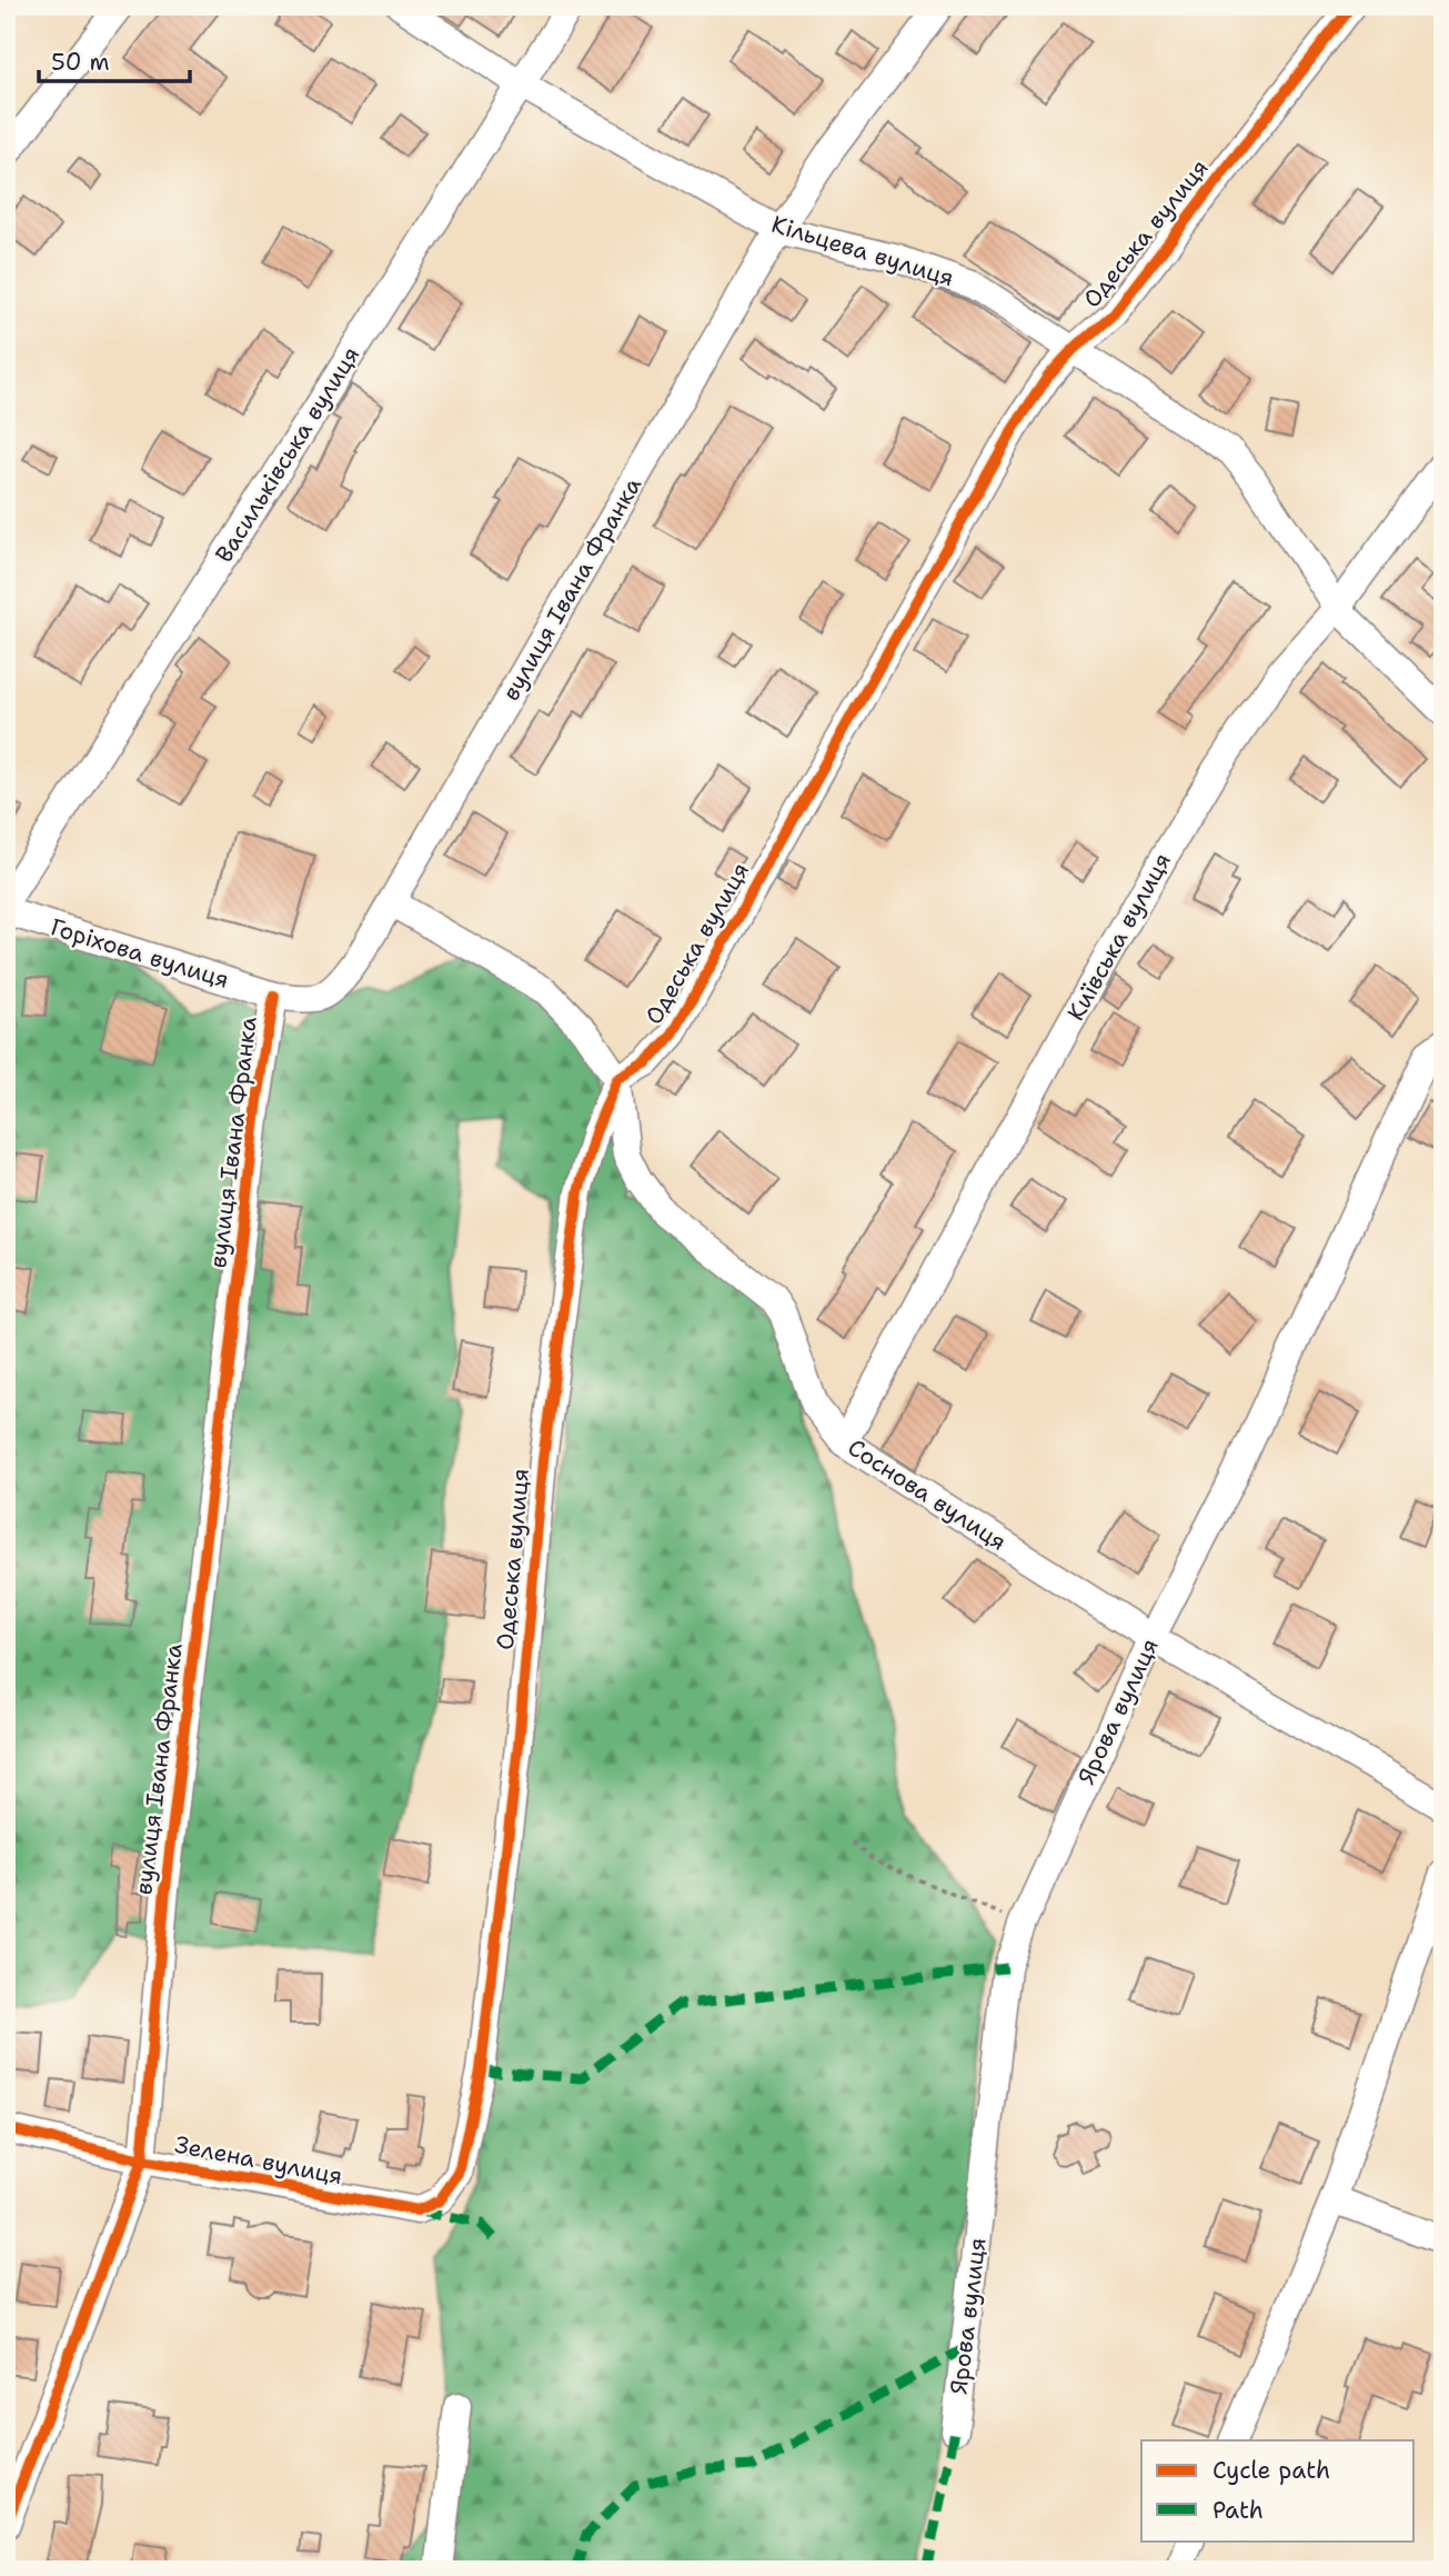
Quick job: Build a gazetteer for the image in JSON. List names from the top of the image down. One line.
{"streets":{"street":["Одеська вулиця","Кільцева вулиця","Васильківська вулиця","вулиця Івана Франка","Київська вулиця","Горіхова вулиця","Соснова вулиця","Ярова вулиця","Зелена вулиця"]},"crossings":[["Одеська вулиця","Кільцева вулиця"],["Одеська вулиця","Соснова вулиця"],["Одеська вулиця","Зелена вулиця"],["Кільцева вулиця","Васильківська вулиця"],["Кільцева вулиця","вулиця Івана Франка"],["Кільцева вулиця","Київська вулиця"],["вулиця Івана Франка","Горіхова вулиця"],["вулиця Івана Франка","Соснова вулиця"],["вулиця Івана Франка","Зелена вулиця"],["Київська вулиця","Соснова вулиця"],["Соснова вулиця","Ярова вулиця"]],"legend":["Cycle path","Path"],"scale_bar":"50 m"}
